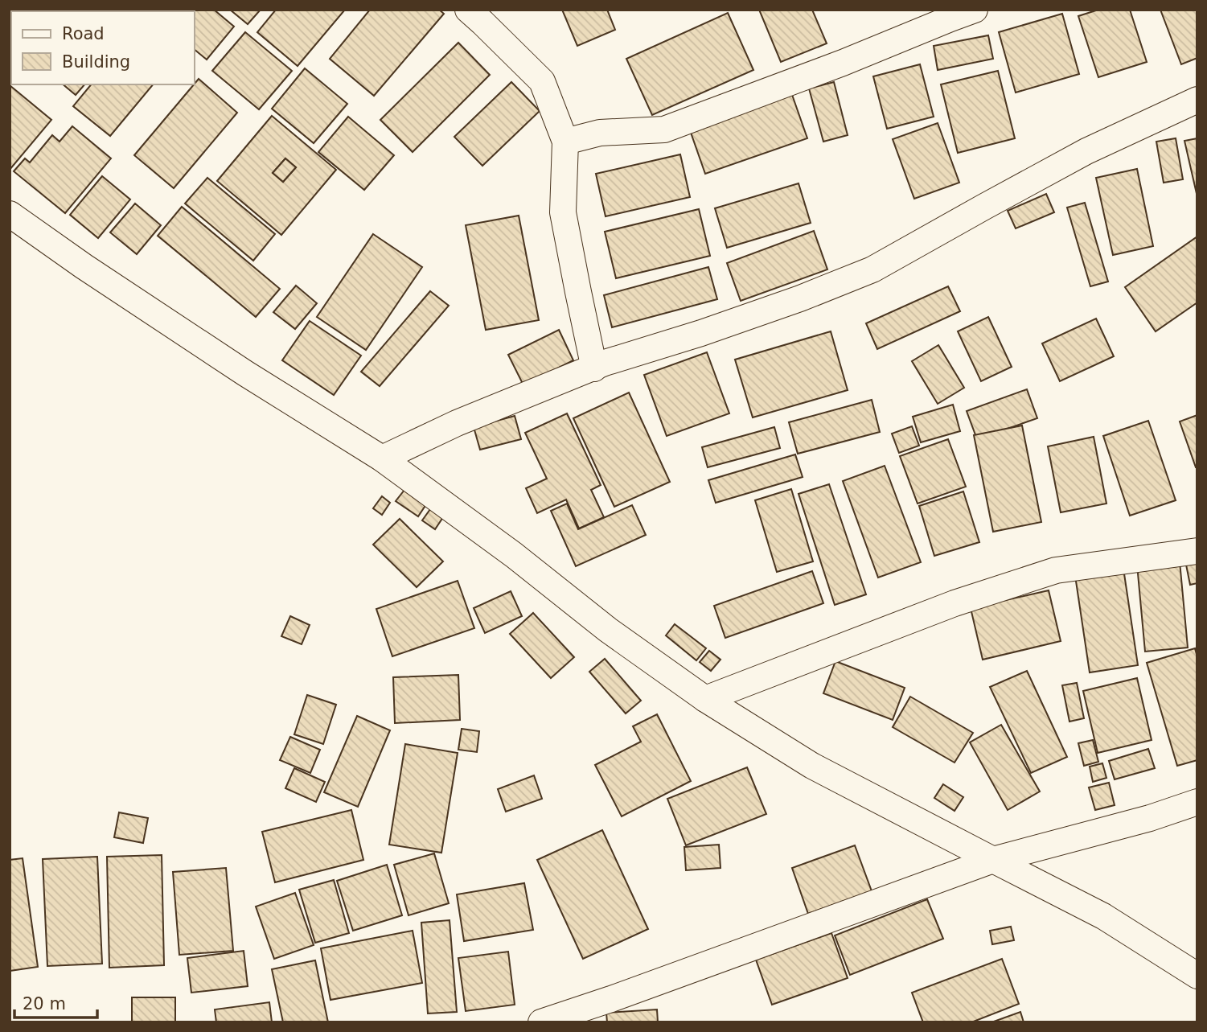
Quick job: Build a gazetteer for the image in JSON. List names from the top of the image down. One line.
{"legend":["Road","Building"],"scale_bar":"20 m"}
